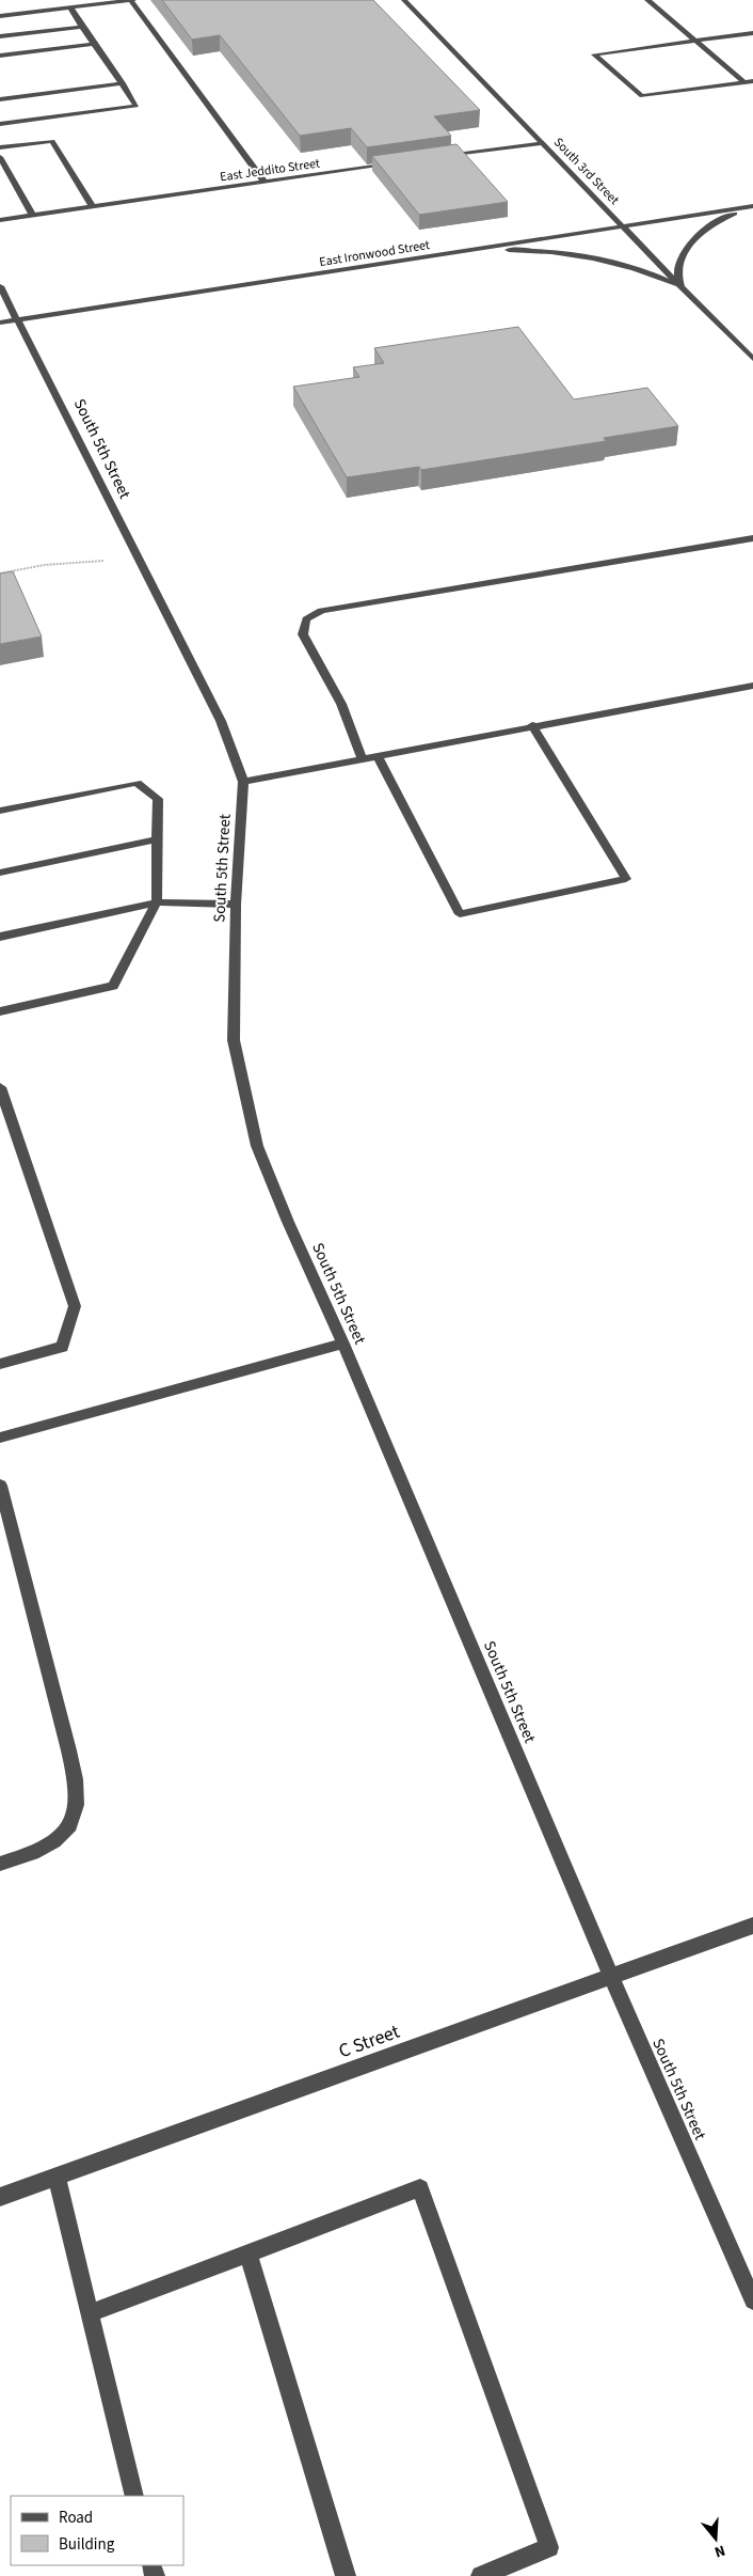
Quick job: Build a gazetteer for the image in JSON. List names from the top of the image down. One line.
{"streets":{"street":["East Jeddito Street","South 3rd Street","East Ironwood Street","South 5th Street","C Street"]},"crossings":[["South 3rd Street","East Ironwood Street"],["East Ironwood Street","South 5th Street"],["South 5th Street","C Street"]],"legend":["Road","Building"],"north":"bottom"}
